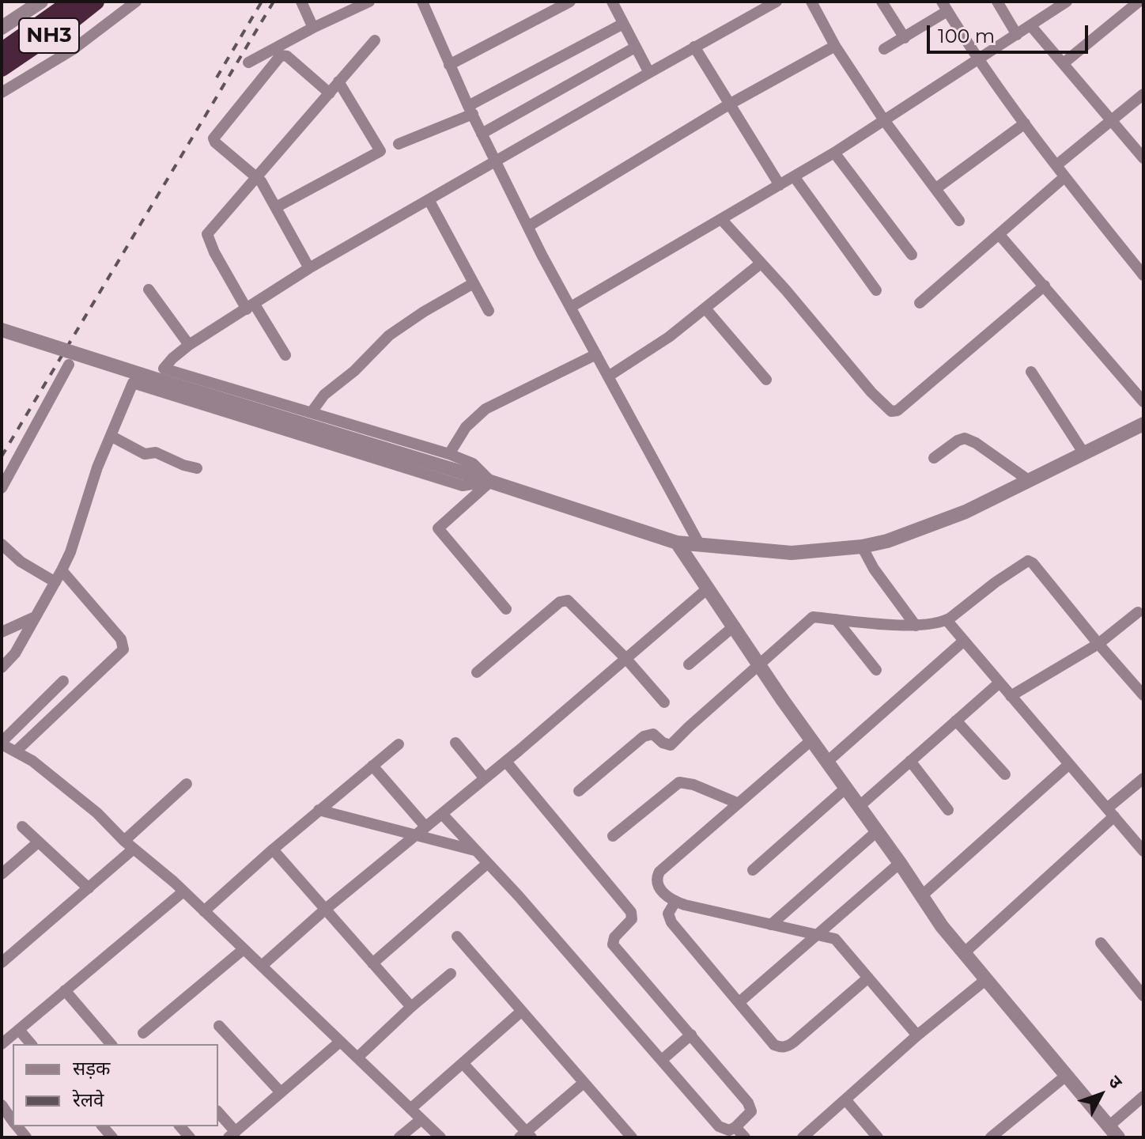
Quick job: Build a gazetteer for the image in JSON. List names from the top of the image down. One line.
{"streets":{"highway":["NH3"]},"legend":["सड़क","रेलवे"],"scale_bar":"100 m","north":"top right"}
